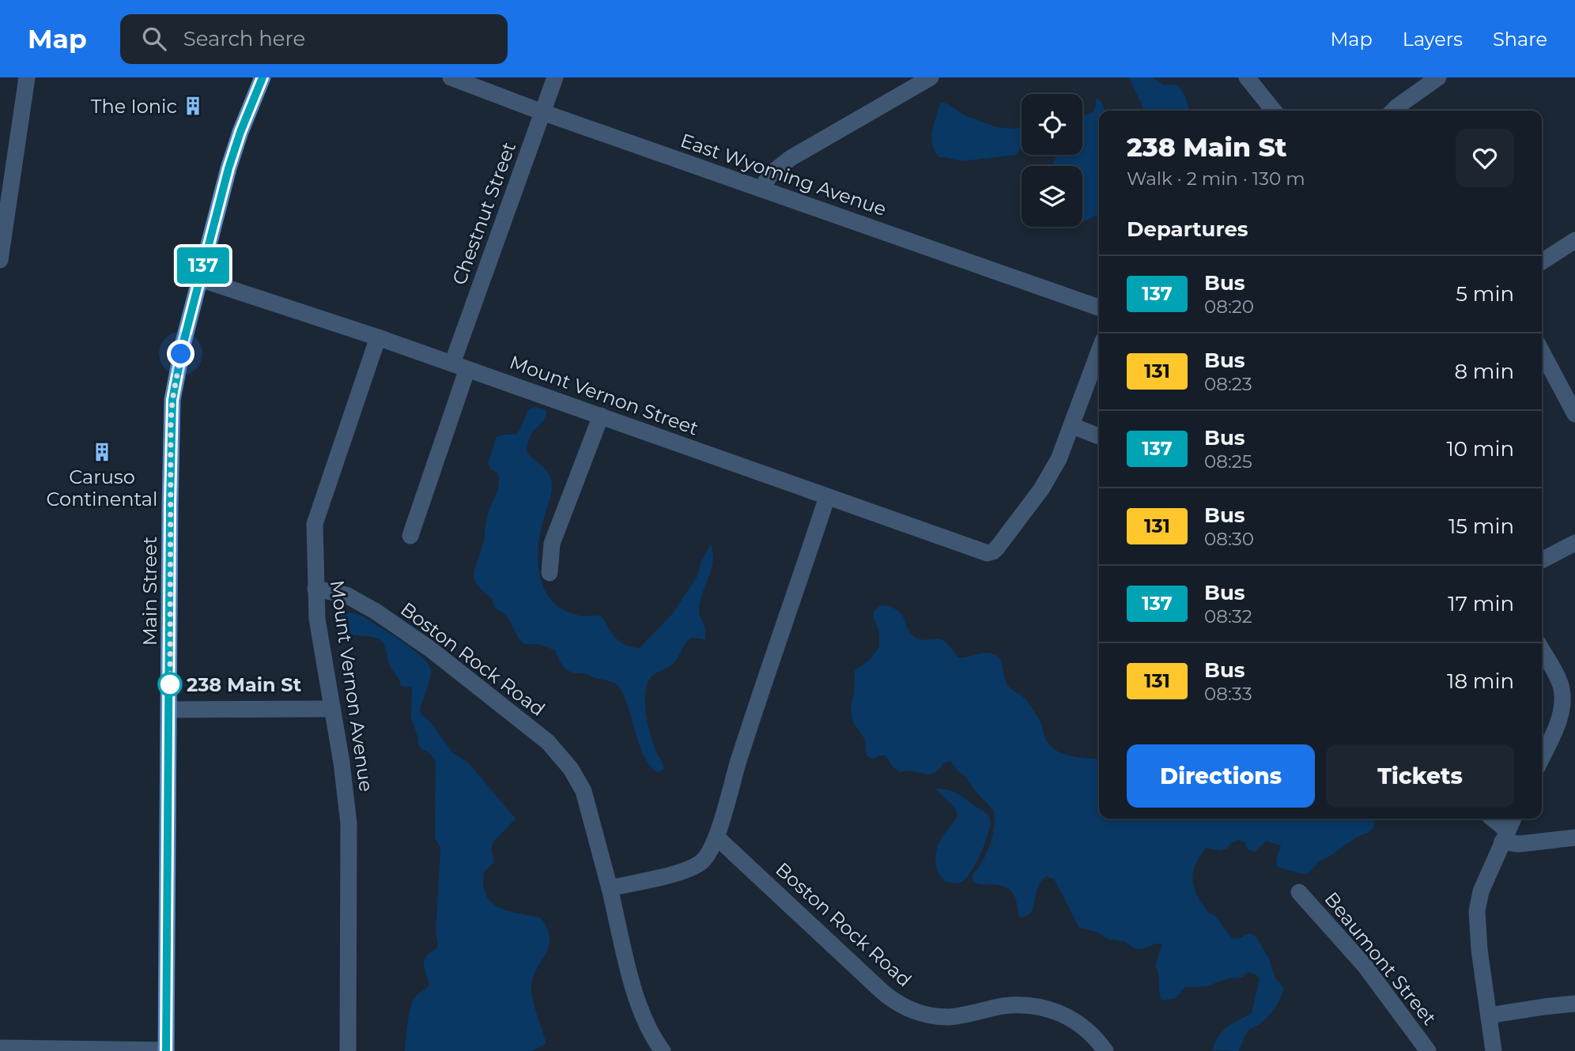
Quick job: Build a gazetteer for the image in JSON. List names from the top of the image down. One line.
{"streets":{"main road":["Main Street"],"street":["East Wyoming Avenue","Chestnut Street","Mount Vernon Street","Boston Rock Road","Mount Vernon Avenue","Beaumont Street"]},"crossings":[["East Wyoming Avenue","Chestnut Street"],["Chestnut Street","Mount Vernon Street"],["Mount Vernon Street","Main Street"],["Mount Vernon Street","Mount Vernon Avenue"],["Boston Rock Road","Mount Vernon Avenue"]],"places":{"building":["The Ionic","Caruso Continental"],"other":["238 Main St"]},"lines":["bus line 137"],"page":{"header":"Map","search":"Search here","nav":["Map","Layers","Share"],"on_map":"137","heading":[["238 Main St","Walk · 2 min · 130 m"],"Departures"],"list":[{"mark":"137","name":"Bus","note":"08:20","value":"5 min"},{"mark":"131","name":"Bus","note":"08:23","value":"8 min"},{"mark":"137","name":"Bus","note":"08:25","value":"10 min"},{"mark":"131","name":"Bus","note":"08:30","value":"15 min"},{"mark":"137","name":"Bus","note":"08:32","value":"17 min"},{"mark":"131","name":"Bus","note":"08:33","value":"18 min"}],"buttons":["Directions","Tickets"]}}
